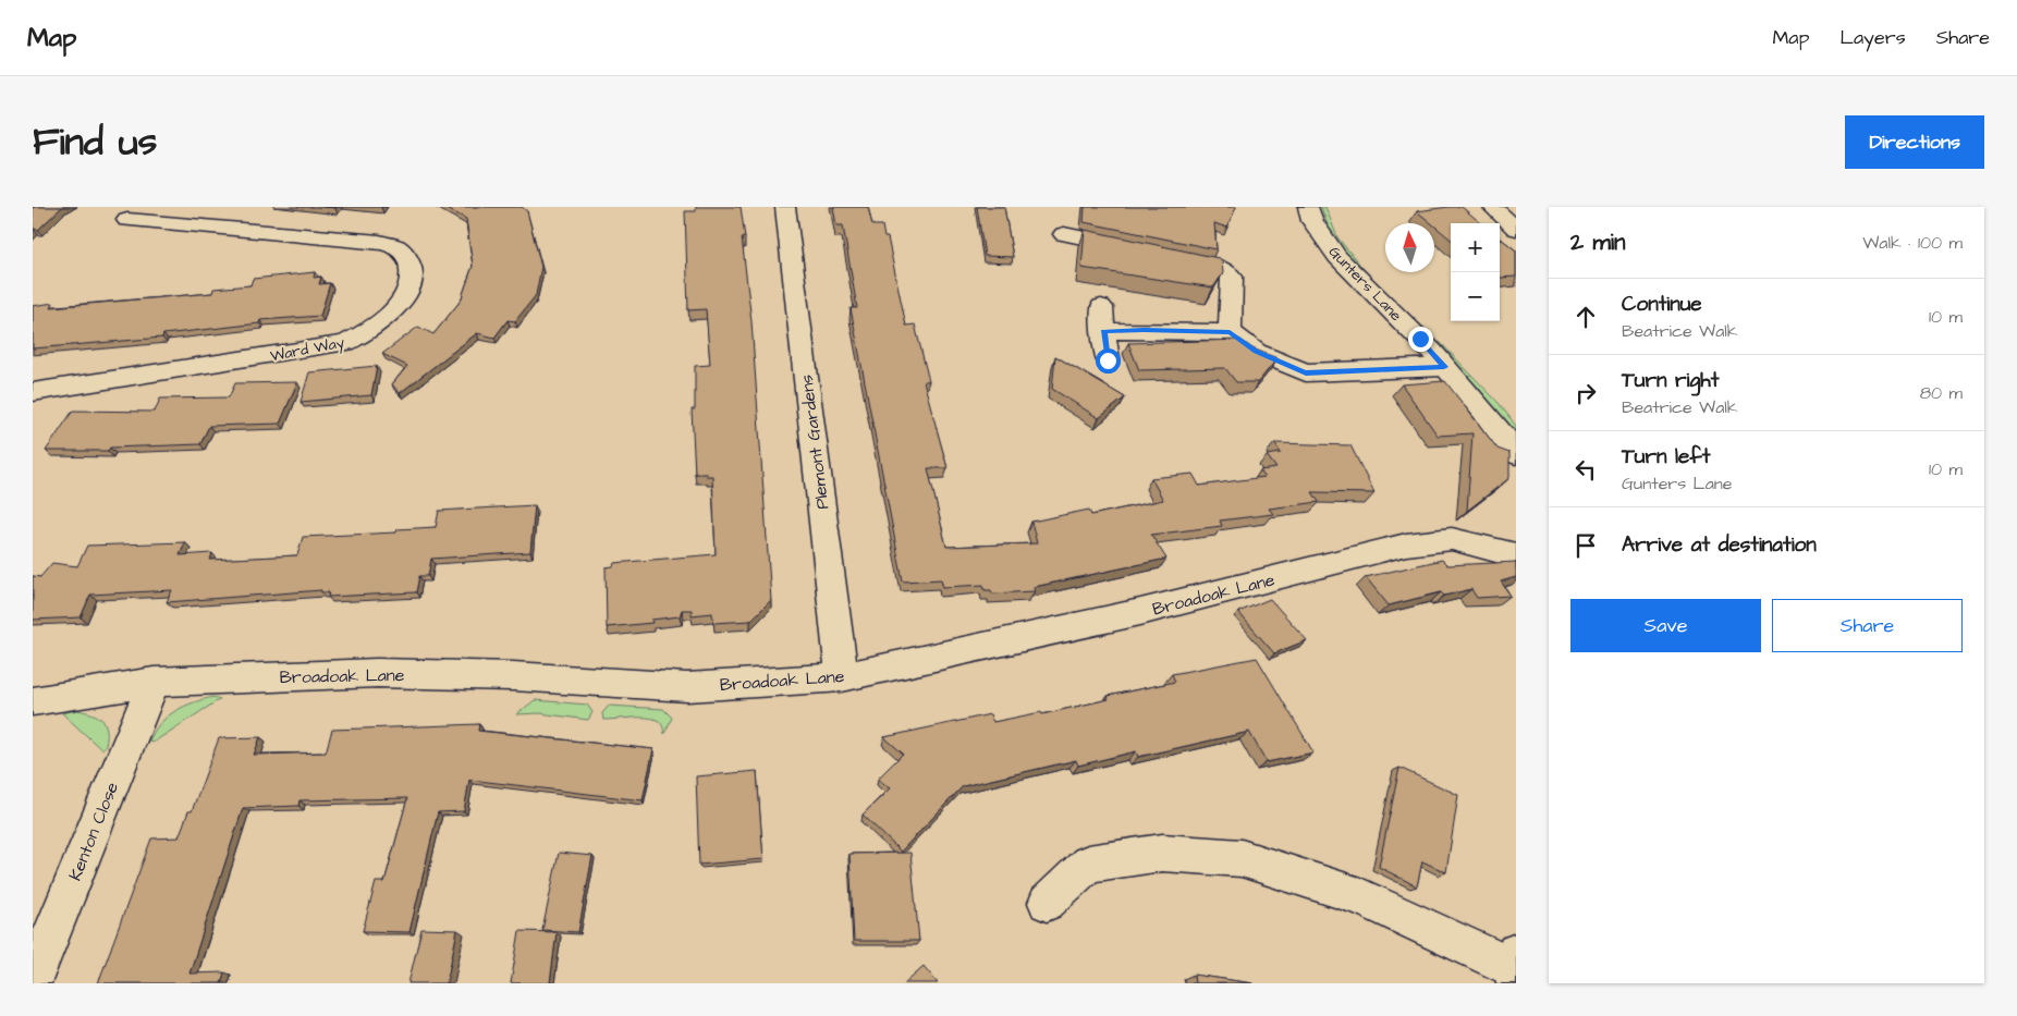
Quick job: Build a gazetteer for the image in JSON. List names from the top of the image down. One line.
{"streets":{"street":["Gunters Lane","Ward Way","Plemont Gardens","Broadoak Lane","Kenton Close"]},"crossings":[["Plemont Gardens","Broadoak Lane"],["Broadoak Lane","Kenton Close"]],"north":"top","page":{"header":"Map","nav":["Map","Layers","Share"],"title":"Find us","buttons":["Directions",["Save","Share"]],"heading":["2 min","Walk · 100 m"],"map_buttons":["+","−"],"list":[["Continue","Beatrice Walk","10 m"],["Turn right","Beatrice Walk","80 m"],["Turn left","Gunters Lane","10 m"],"Arrive at destination"]}}
